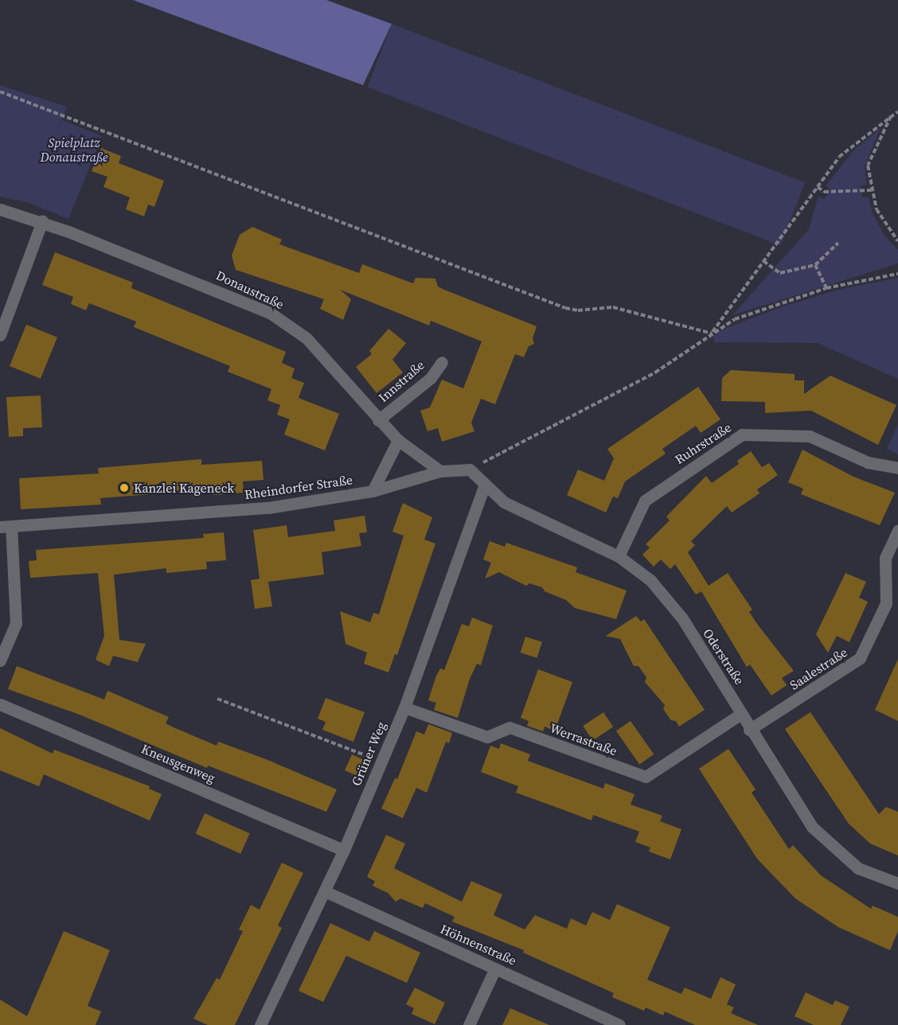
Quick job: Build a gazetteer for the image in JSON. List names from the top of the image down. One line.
{"streets":{"street":["Donaustraße","Innstraße","Ruhrstraße","Rheindorfer Straße","Oderstraße","Saalestraße","Werrastraße","Grüner Weg","Kneusgenweg","Höhnenstraße"]},"crossings":[["Donaustraße","Innstraße"],["Donaustraße","Rheindorfer Straße"],["Ruhrstraße","Oderstraße"],["Oderstraße","Saalestraße"],["Oderstraße","Werrastraße"],["Oderstraße","Grüner Weg"],["Werrastraße","Grüner Weg"],["Grüner Weg","Kneusgenweg"],["Grüner Weg","Höhnenstraße"]],"parks":["Spielplatz Donaustraße"],"places":["Kanzlei Kageneck"]}
